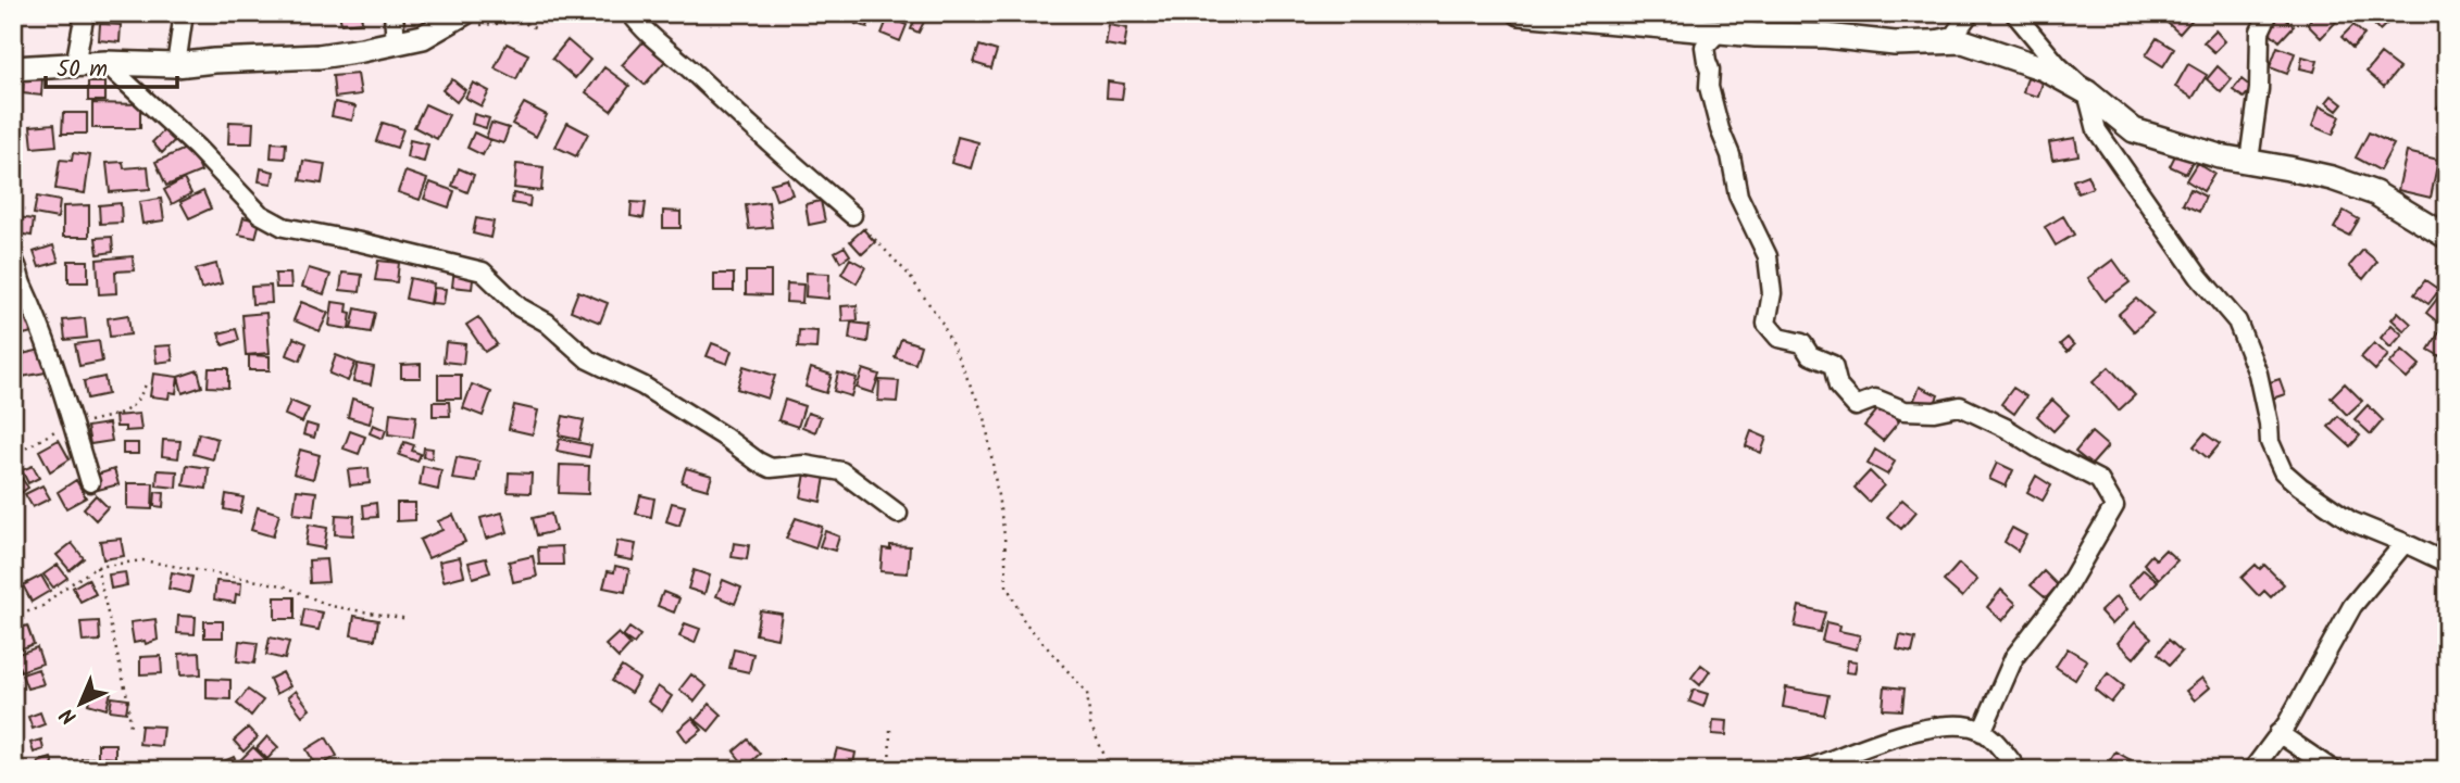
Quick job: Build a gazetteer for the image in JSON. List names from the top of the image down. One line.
{"scale_bar":"50 m","north":"bottom left"}
